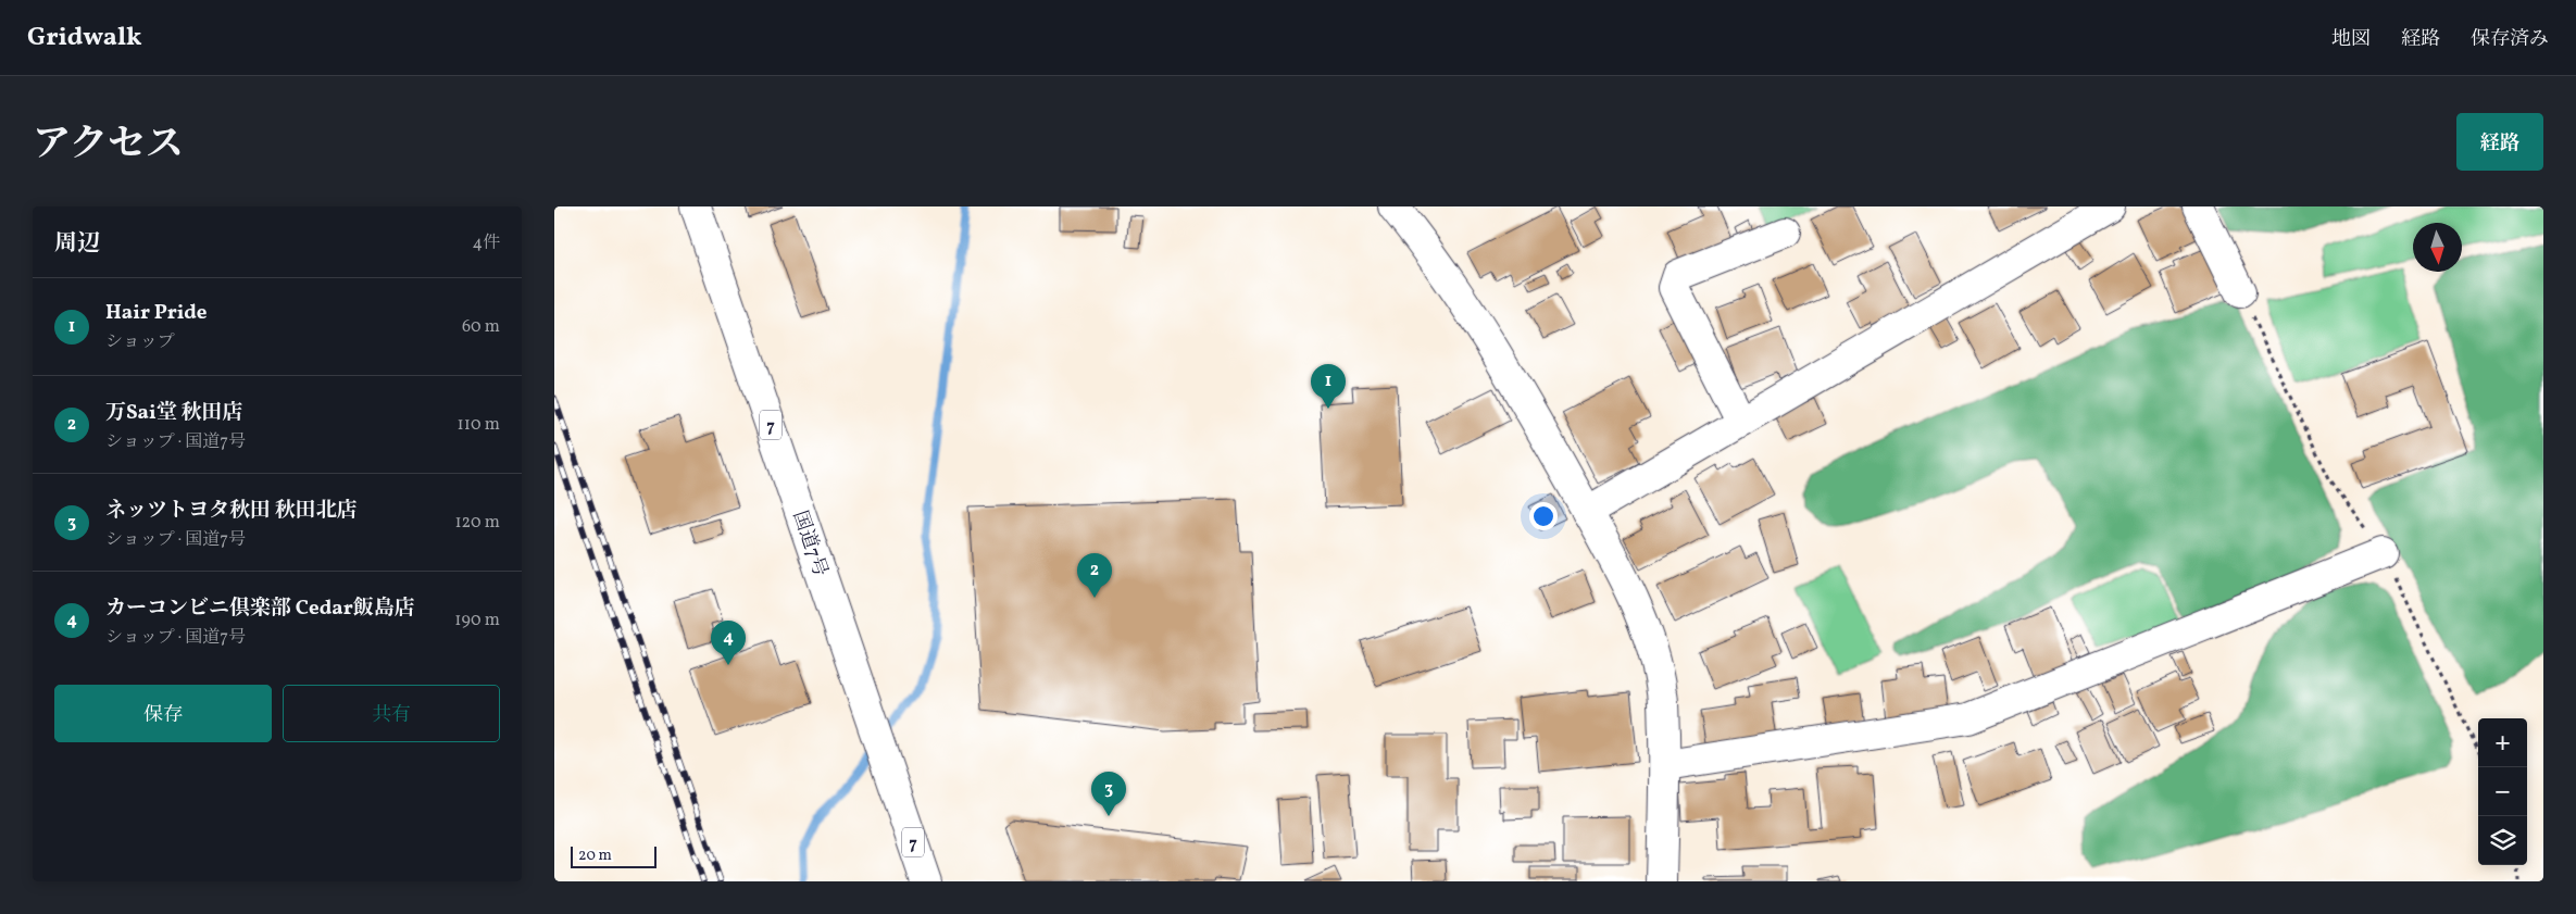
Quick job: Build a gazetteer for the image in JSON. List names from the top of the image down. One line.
{"streets":{"main road":["7","国道7号"]},"scale_bar":"20 m","north":"bottom","page":{"header":"Gridwalk","nav":["地図","経路","保存済み"],"title":"アクセス","buttons":["経路",["保存","共有"]],"heading":["周辺","4件"],"list":[{"mark":"1","name":"Hair Pride","note":"ショップ","value":"60 m"},{"mark":"2","name":"万Sai堂 秋田店","note":"ショップ · 国道7号","value":"110 m"},{"mark":"3","name":"ネッツトヨタ秋田 秋田北店","note":"ショップ · 国道7号","value":"120 m"},{"mark":"4","name":"カーコンビニ倶楽部 Cedar飯島店","note":"ショップ · 国道7号","value":"190 m"}],"pins":["1","2","4","3"],"map_buttons":["+","−"],"scale":"20 m"}}
